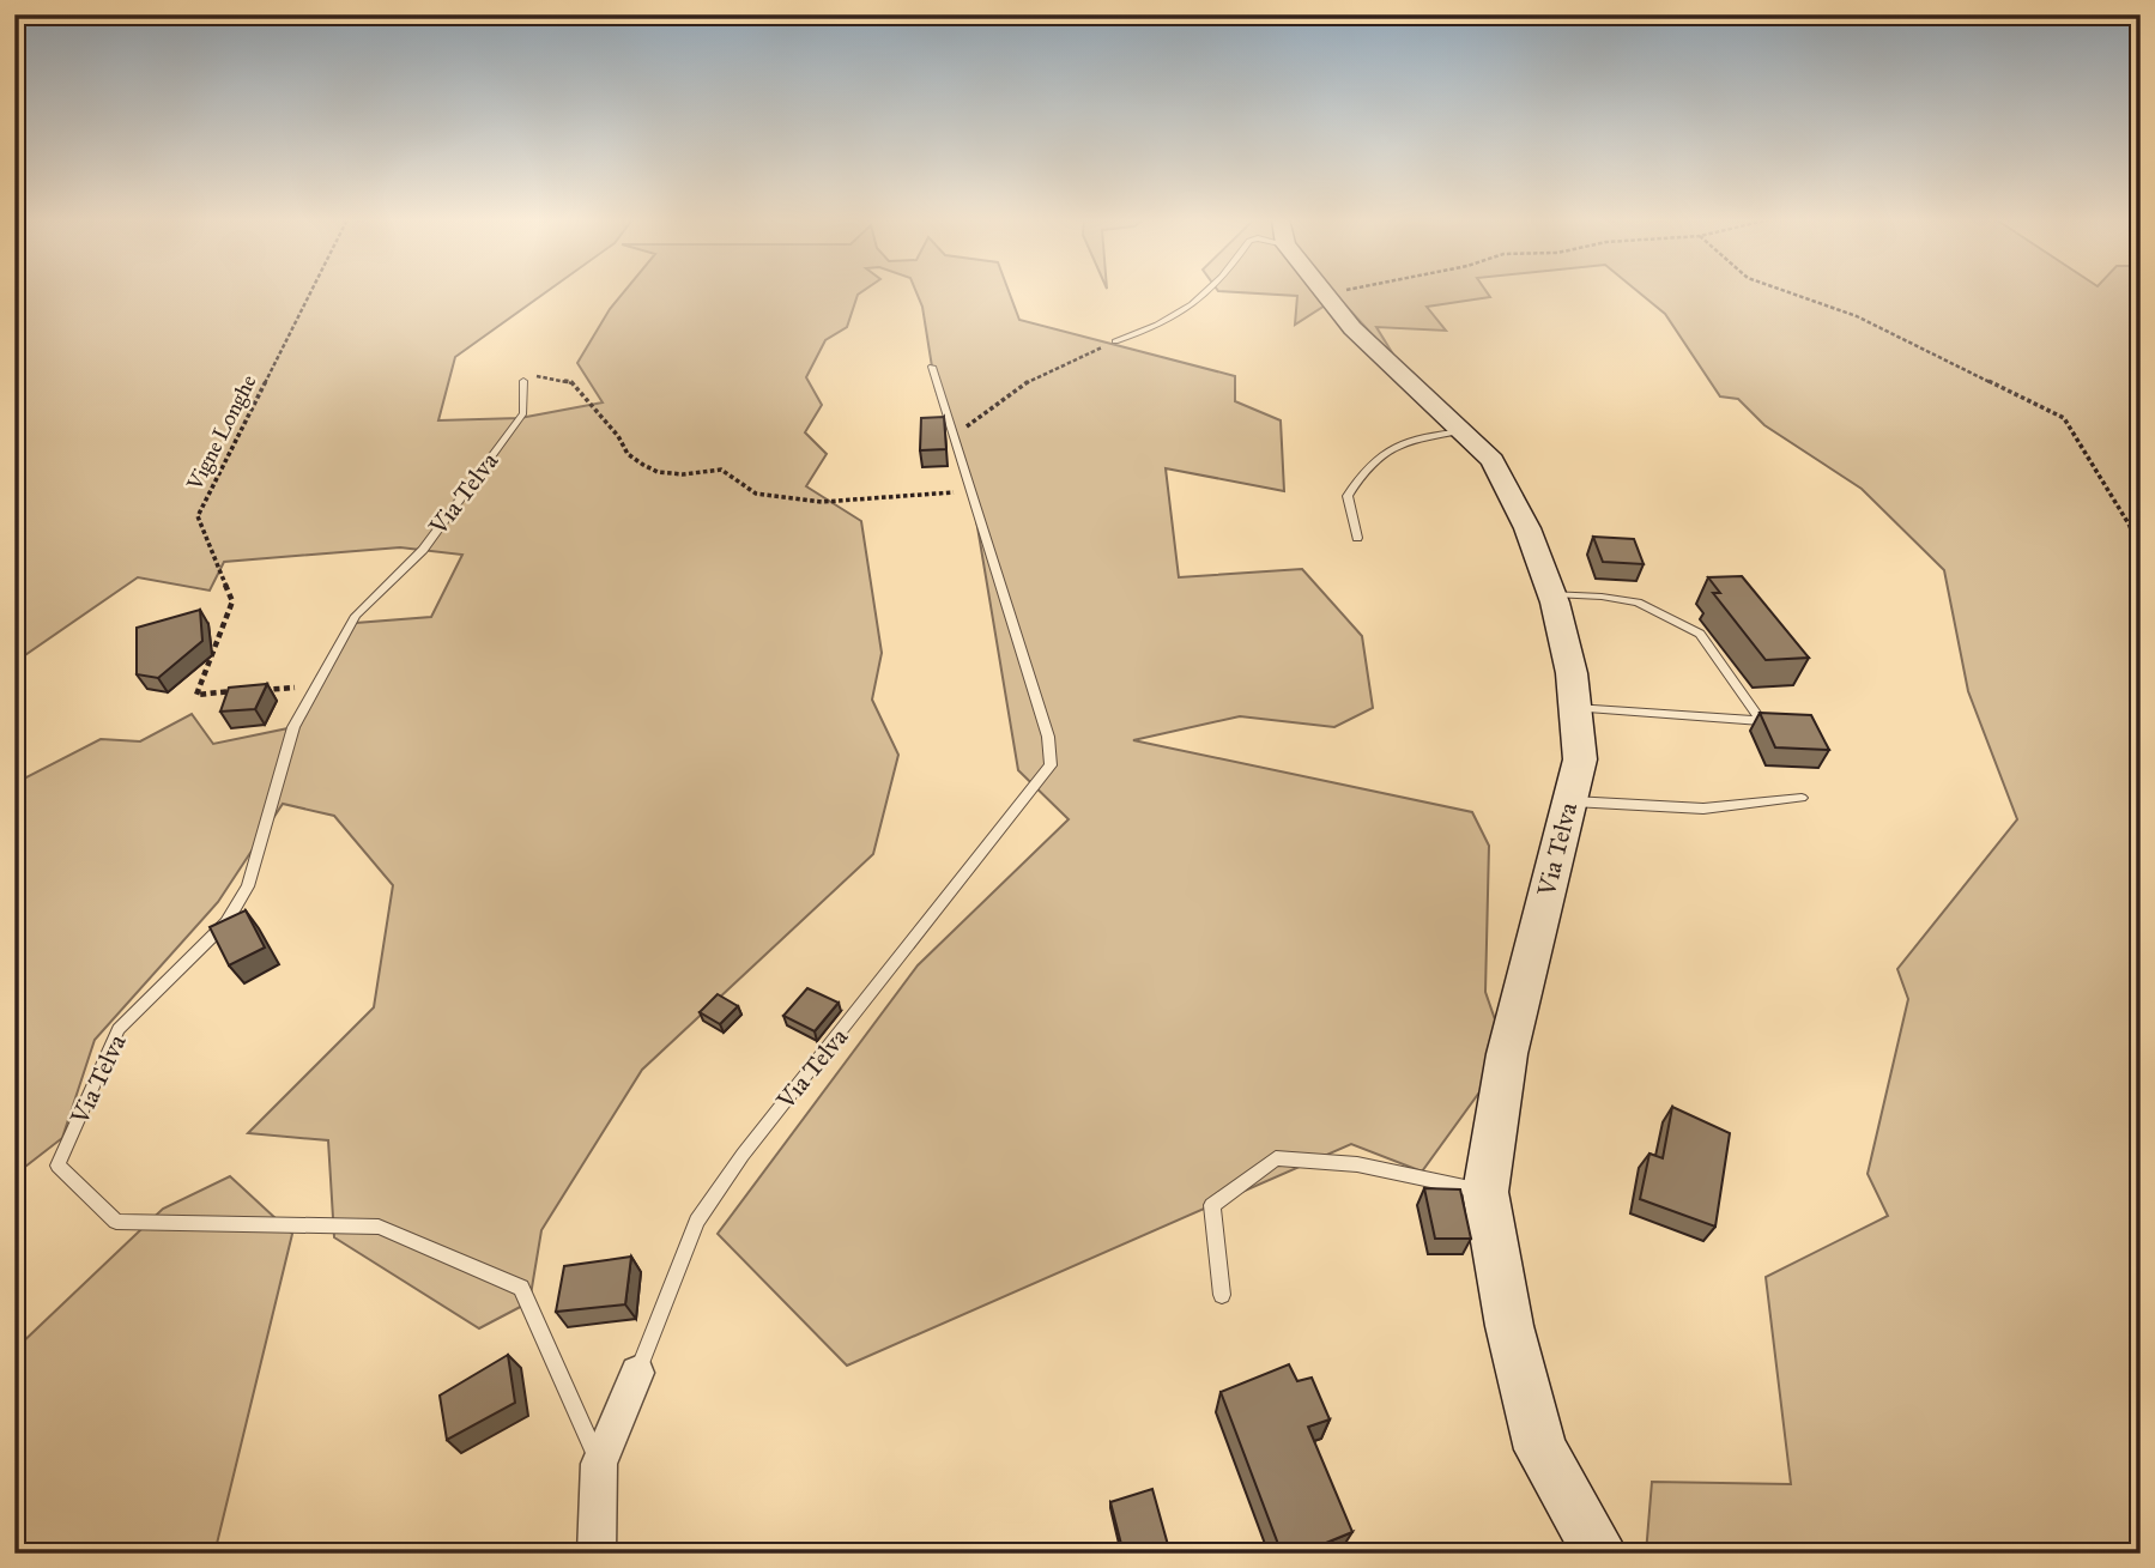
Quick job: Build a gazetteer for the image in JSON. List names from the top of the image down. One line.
{"streets":{"street":["Via Telva"],"path":["Vigne Longhe"]}}
